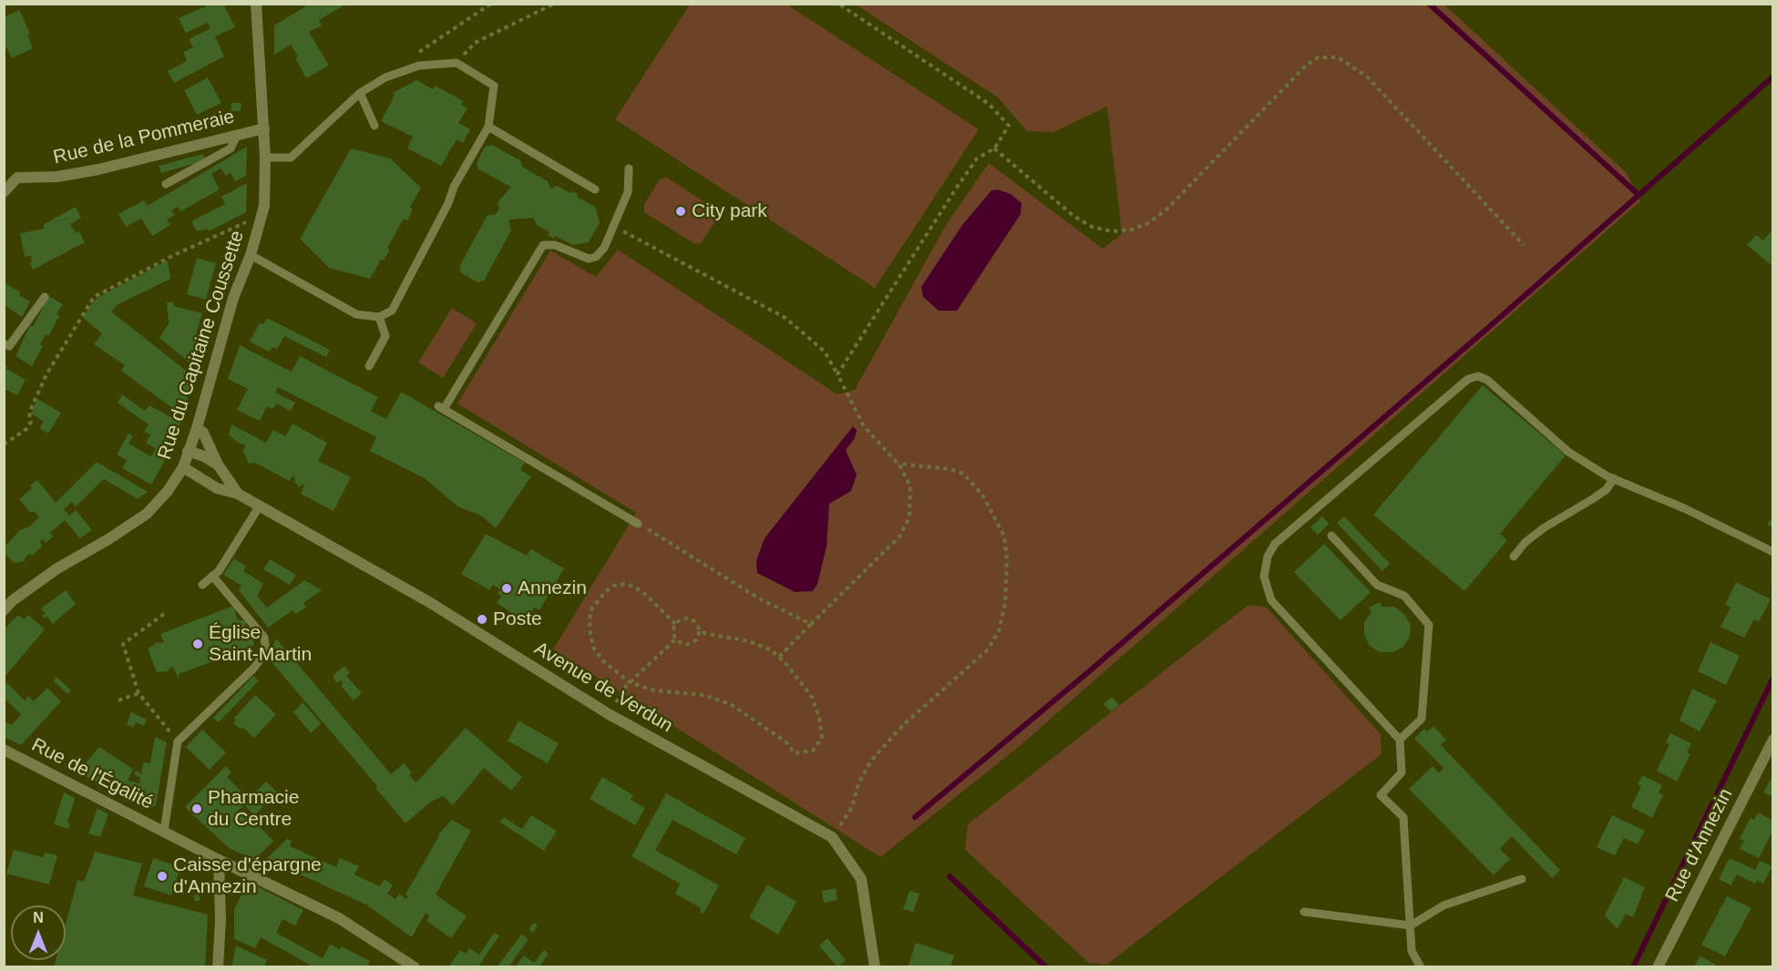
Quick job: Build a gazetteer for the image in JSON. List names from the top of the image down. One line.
{"streets":{"street":["Rue de la Pommeraie","Rue du Capitaine Coussette","Avenue de Verdun","Rue de l'Égalité","Rue d'Annezin"]},"crossings":[["Rue de la Pommeraie","Rue du Capitaine Coussette"],["Rue du Capitaine Coussette","Avenue de Verdun"]],"places":["City park","Annezin","Poste","Église Saint-Martin","Pharmacie du Centre","Caisse d'épargne d'Annezin"],"north":"top"}
